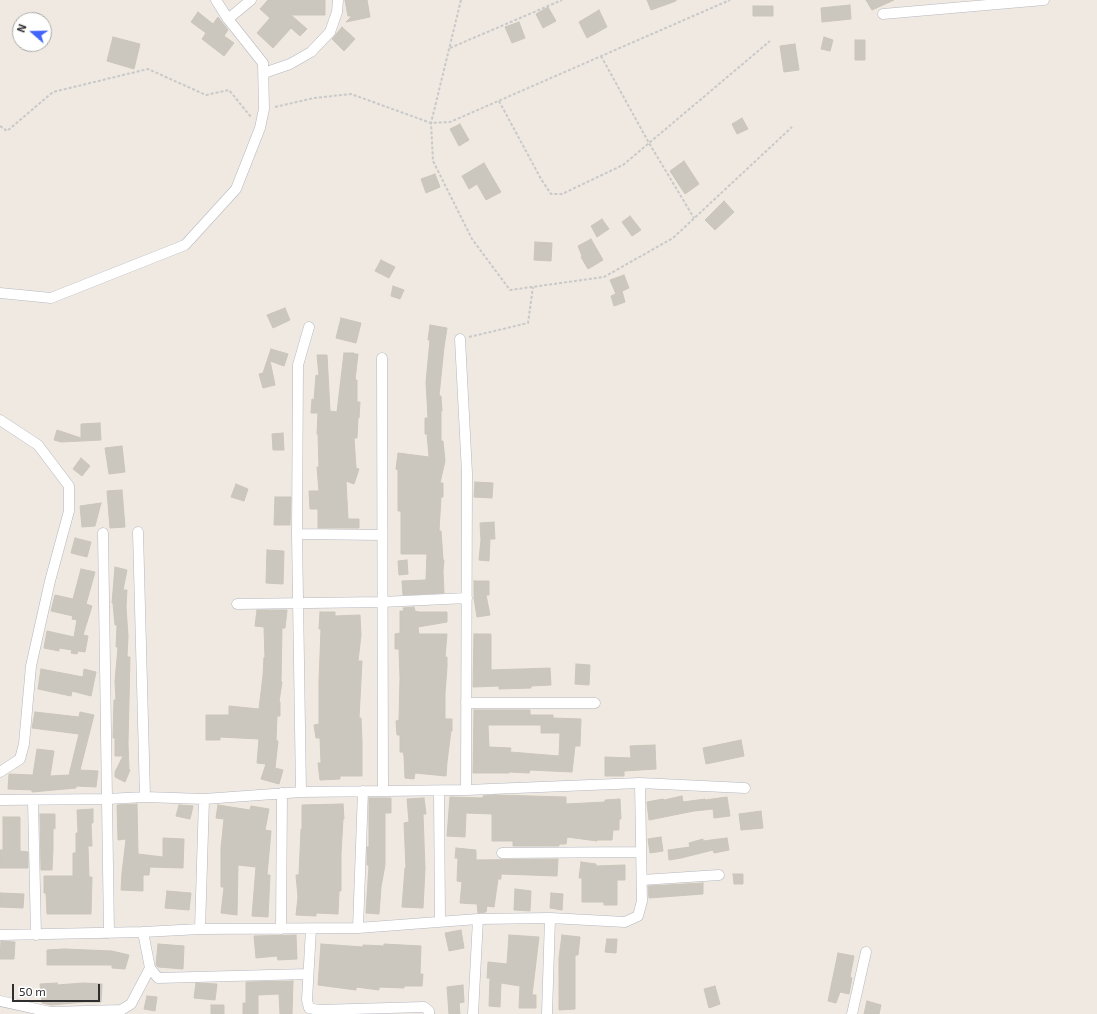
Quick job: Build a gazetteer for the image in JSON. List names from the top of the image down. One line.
{"scale_bar":"50 m","north":"left"}
